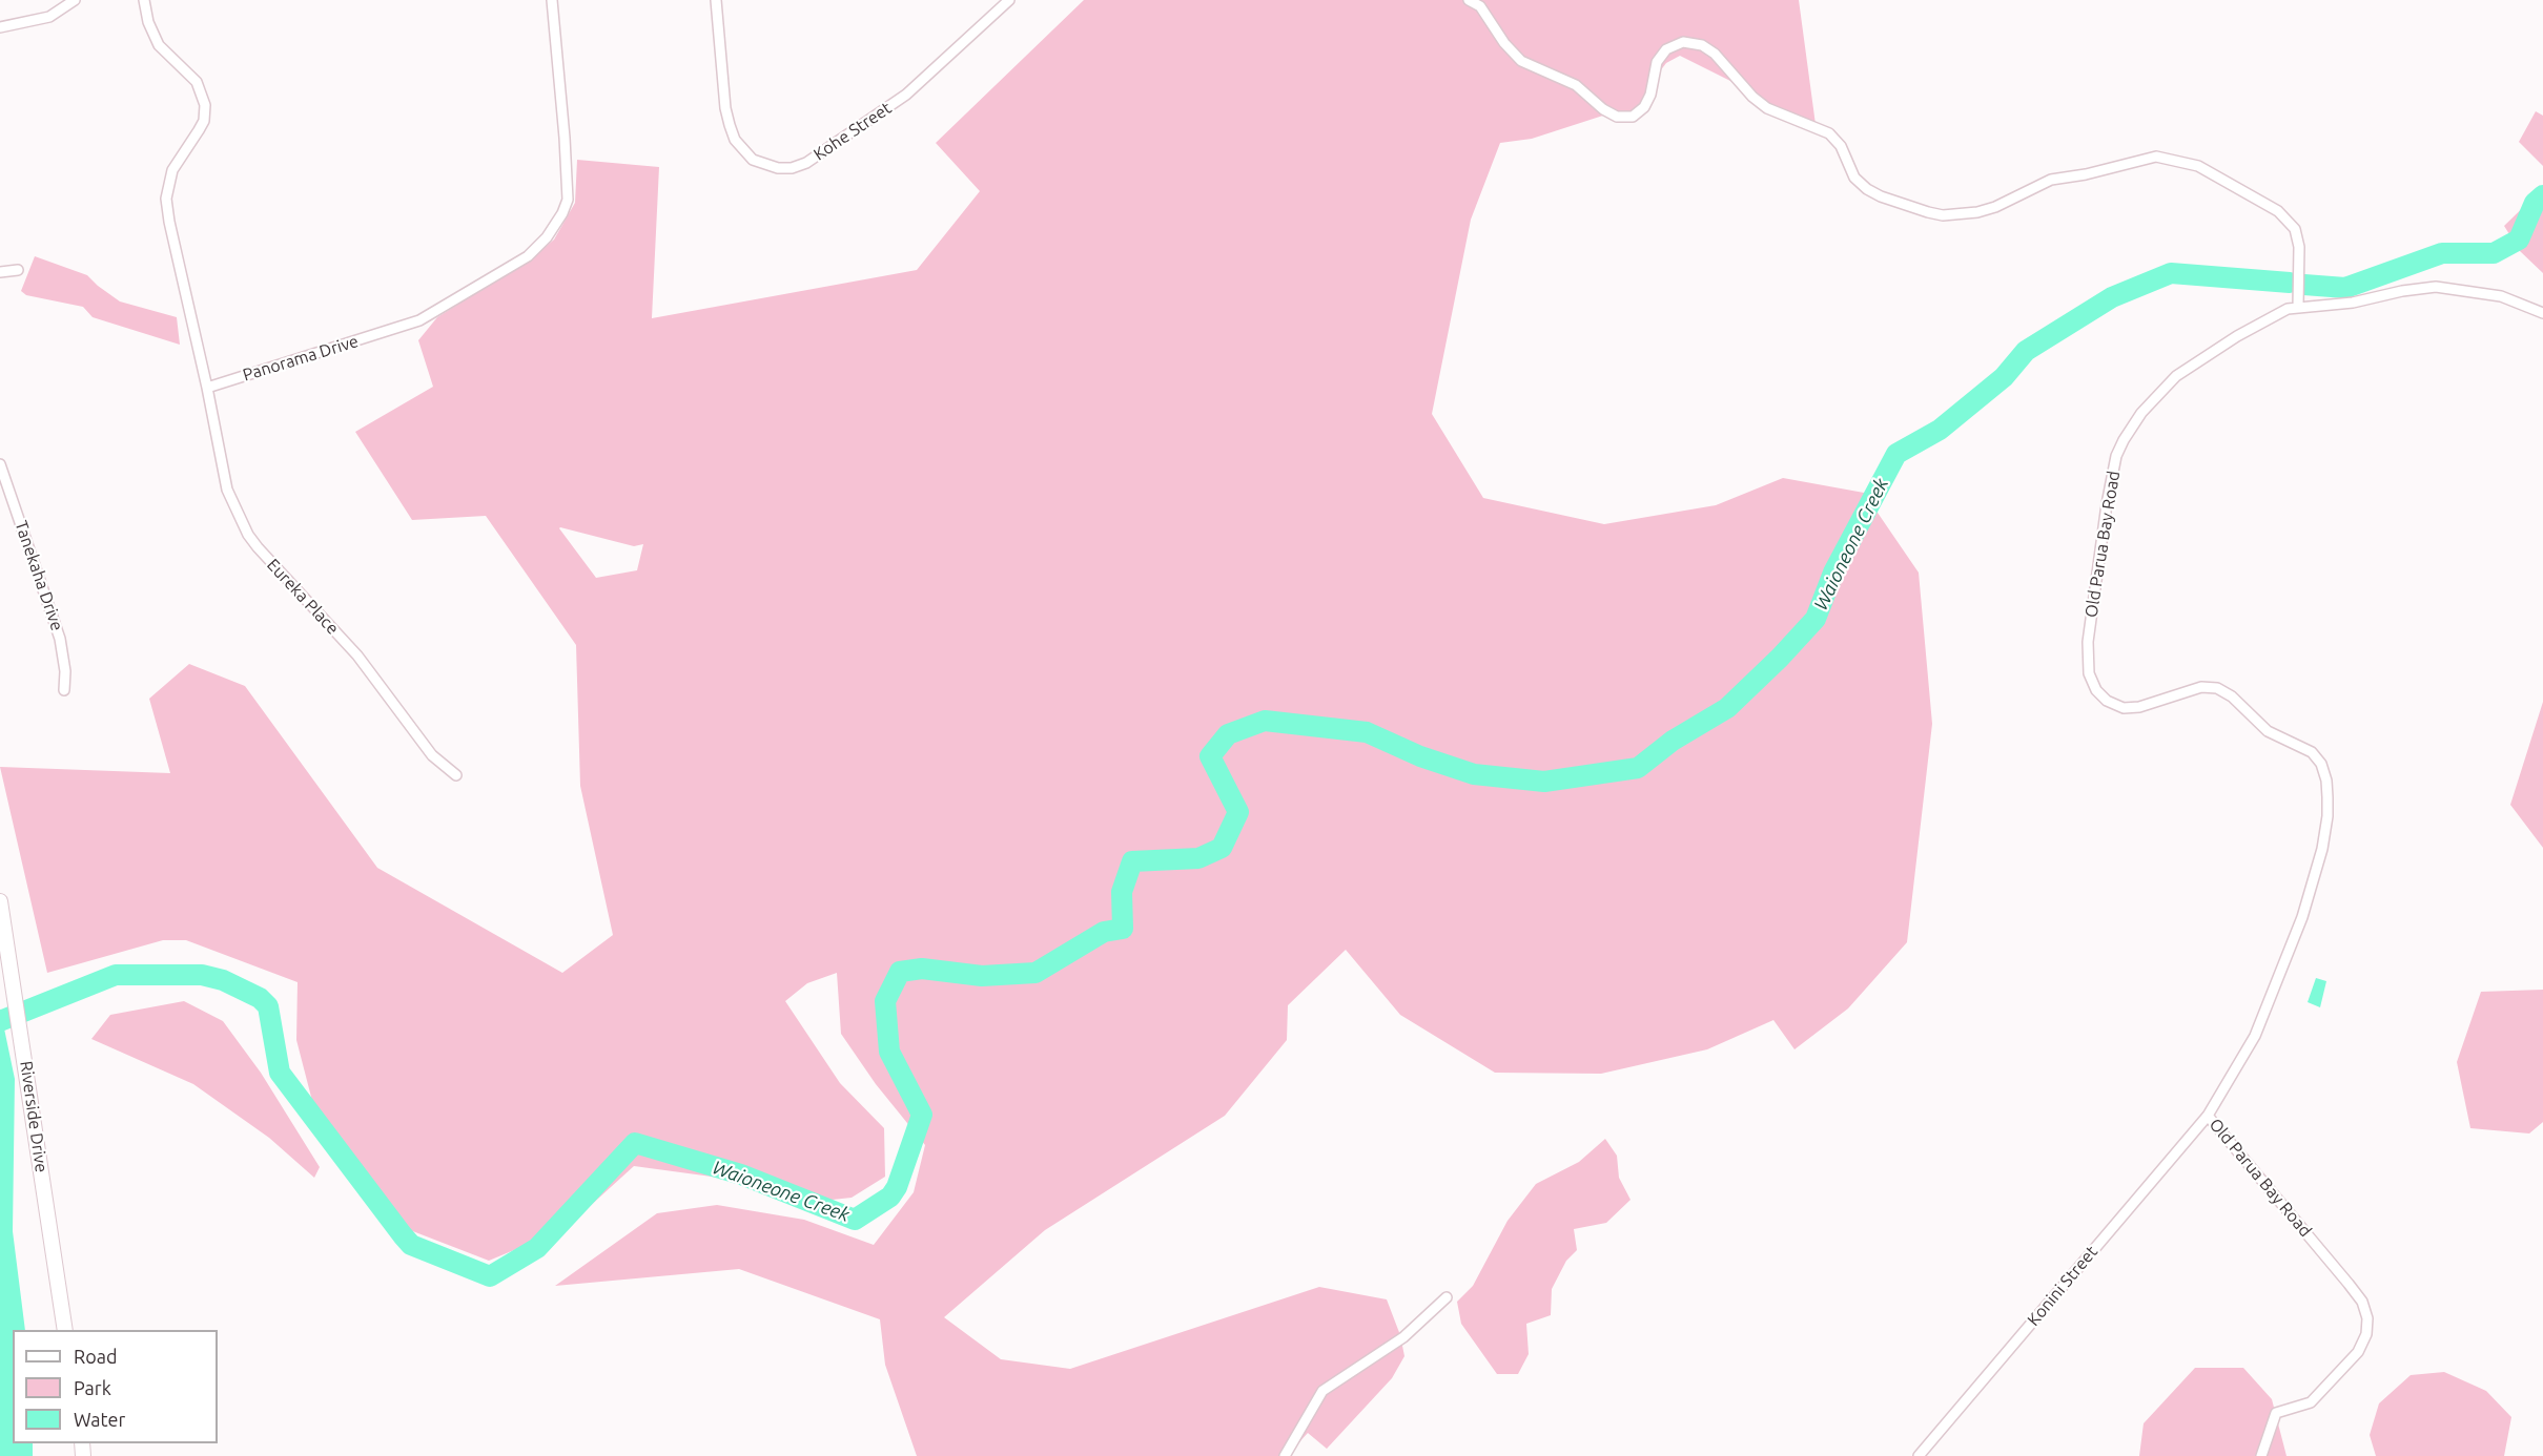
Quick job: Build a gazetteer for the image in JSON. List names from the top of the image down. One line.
{"streets":{"main road":["Riverside Drive"],"street":["Kohe Street","Panorama Drive","Old Parua Bay Road","Tanekaha Drive","Eureka Place","Konini Street"]},"crossings":[["Panorama Drive","Eureka Place"],["Old Parua Bay Road","Konini Street"]],"water":["Waioneone Creek"],"legend":["Road","Park","Water"]}
